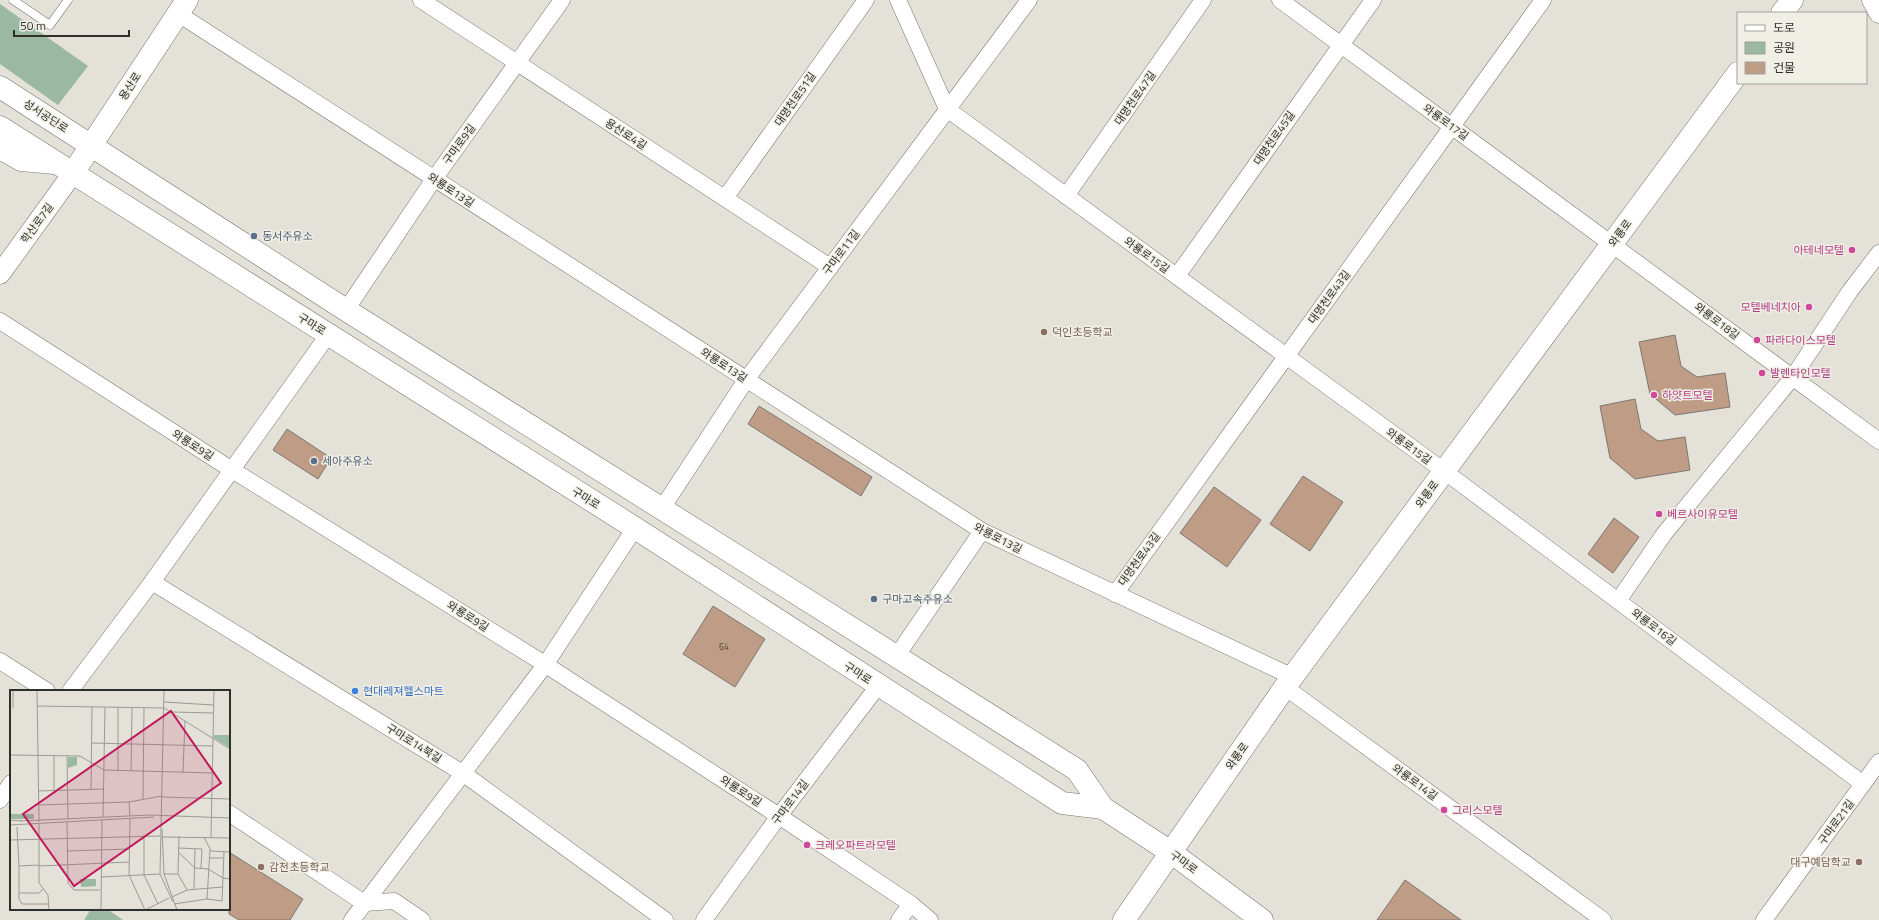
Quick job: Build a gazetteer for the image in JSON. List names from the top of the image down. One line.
{"streets":{"main road":["용산로","성서공단로","와룡로","구마로"],"street":["대명천로47길","대명천로51길","와룡로17길","용산로4길","대명천로45길","구마로9길","와룡로13길","학산로7길","구마로11길","와룡로15길","대명천로43길","와룡로18길","와룡로9길","와룡로16길","구마로14북길","와룡로14길","구마로14길","구마로21길"]},"crossings":[["용산로","성서공단로"],["용산로","와룡로13길"],["용산로","학산로7길"],["용산로","구마로"],["대명천로47길","와룡로15길"],["대명천로51길","용산로4길"],["성서공단로","구마로"],["와룡로17길","대명천로45길"],["와룡로17길","와룡로"],["와룡로17길","대명천로43길"],["와룡로17길","와룡로18길"],["용산로4길","구마로9길"],["용산로4길","구마로11길"],["대명천로45길","와룡로15길"],["구마로9길","와룡로13길"],["구마로9길","구마로"],["와룡로13길","와룡로"],["와룡로13길","구마로11길"],["와룡로13길","대명천로43길"],["와룡로13길","와룡로14길"],["학산로7길","구마로"],["와룡로","와룡로15길"],["와룡로","와룡로18길"],["와룡로","구마로"],["와룡로","와룡로16길"],["와룡로","와룡로14길"],["구마로11길","와룡로15길"],["구마로11길","구마로"],["와룡로15길","대명천로43길"],["와룡로15길","와룡로16길"],["구마로","구마로14길"],["와룡로9길","구마로14길"],["와룡로16길","구마로21길"]],"places":["동서주유소","아테네모텔","모텔베네치아","덕인초등학교","파라다이스모텔","발렌타인모텔","하얏트모텔","세아주유소","베르사이유모텔","구마고속주유소","현대레져헬스마트","그리스모텔","크레오파트라모텔","대구예담학교","감천초등학교"],"house_numbers":["64"],"legend":["도로","공원","건물"],"scale_bar":"50 m"}
